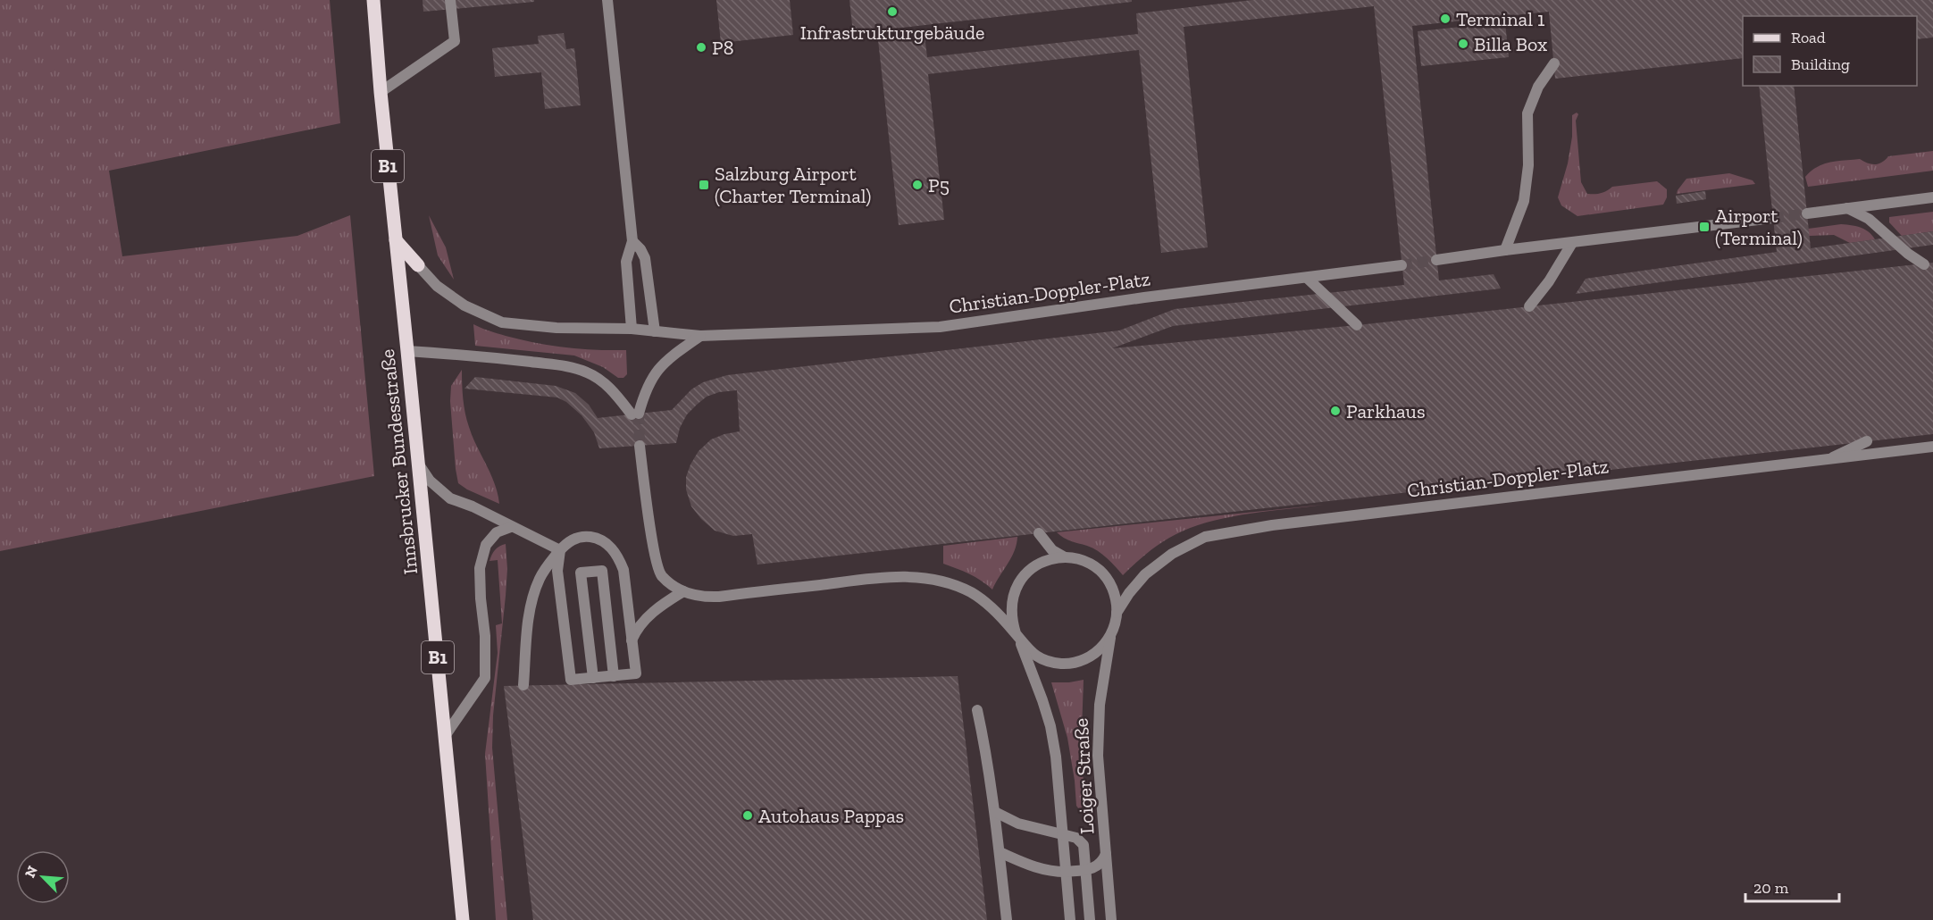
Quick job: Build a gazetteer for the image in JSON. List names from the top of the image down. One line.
{"streets":{"main road":["B1","Innsbrucker Bundesstraße"],"street":["Christian-Doppler-Platz","Loiger Straße"]},"crossings":[["Christian-Doppler-Platz","Loiger Straße"]],"places":{"other":["Infrastrukturgebäude","Terminal 1","Billa Box","P8","P5","Parkhaus","Autohaus Pappas"],"transit":["Salzburg Airport (Charter Terminal)","Airport (Terminal)"]},"legend":["Road","Building"],"scale_bar":"20 m","north":"top left"}
